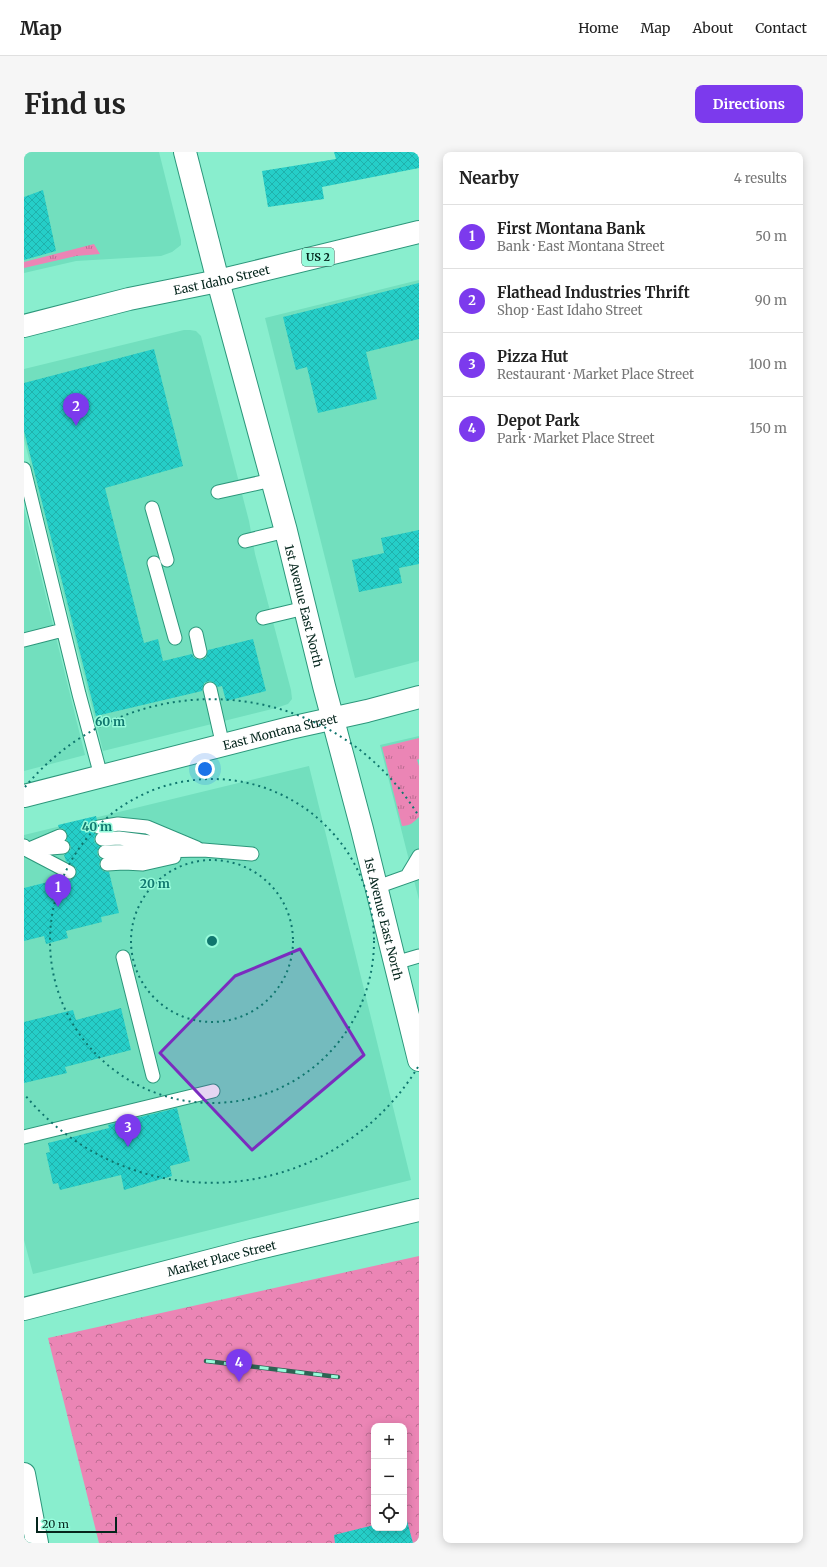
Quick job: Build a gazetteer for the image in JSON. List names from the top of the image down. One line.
{"streets":{"main road":["US 2","East Idaho Street","1st Avenue East North","East Montana Street","Market Place Street"]},"crossings":[["East Idaho Street","1st Avenue East North"],["1st Avenue East North","East Montana Street"]],"scale_bar":"20 m","page":{"header":"Map","nav":["Home","Map","About","Contact"],"buttons":"Directions","title":"Find us","heading":["Nearby","4 results"],"list":[{"mark":"1","name":"First Montana Bank","note":"Bank · East Montana Street","value":"50 m"},{"mark":"2","name":"Flathead Industries Thrift","note":"Shop · East Idaho Street","value":"90 m"},{"mark":"3","name":"Pizza Hut","note":"Restaurant · Market Place Street","value":"100 m"},{"mark":"4","name":"Depot Park","note":"Park · Market Place Street","value":"150 m"}],"pins":["2","1","3","4"],"map_buttons":["+","−"],"scale":"20 m"},"rings":["60 m","40 m","20 m"]}
